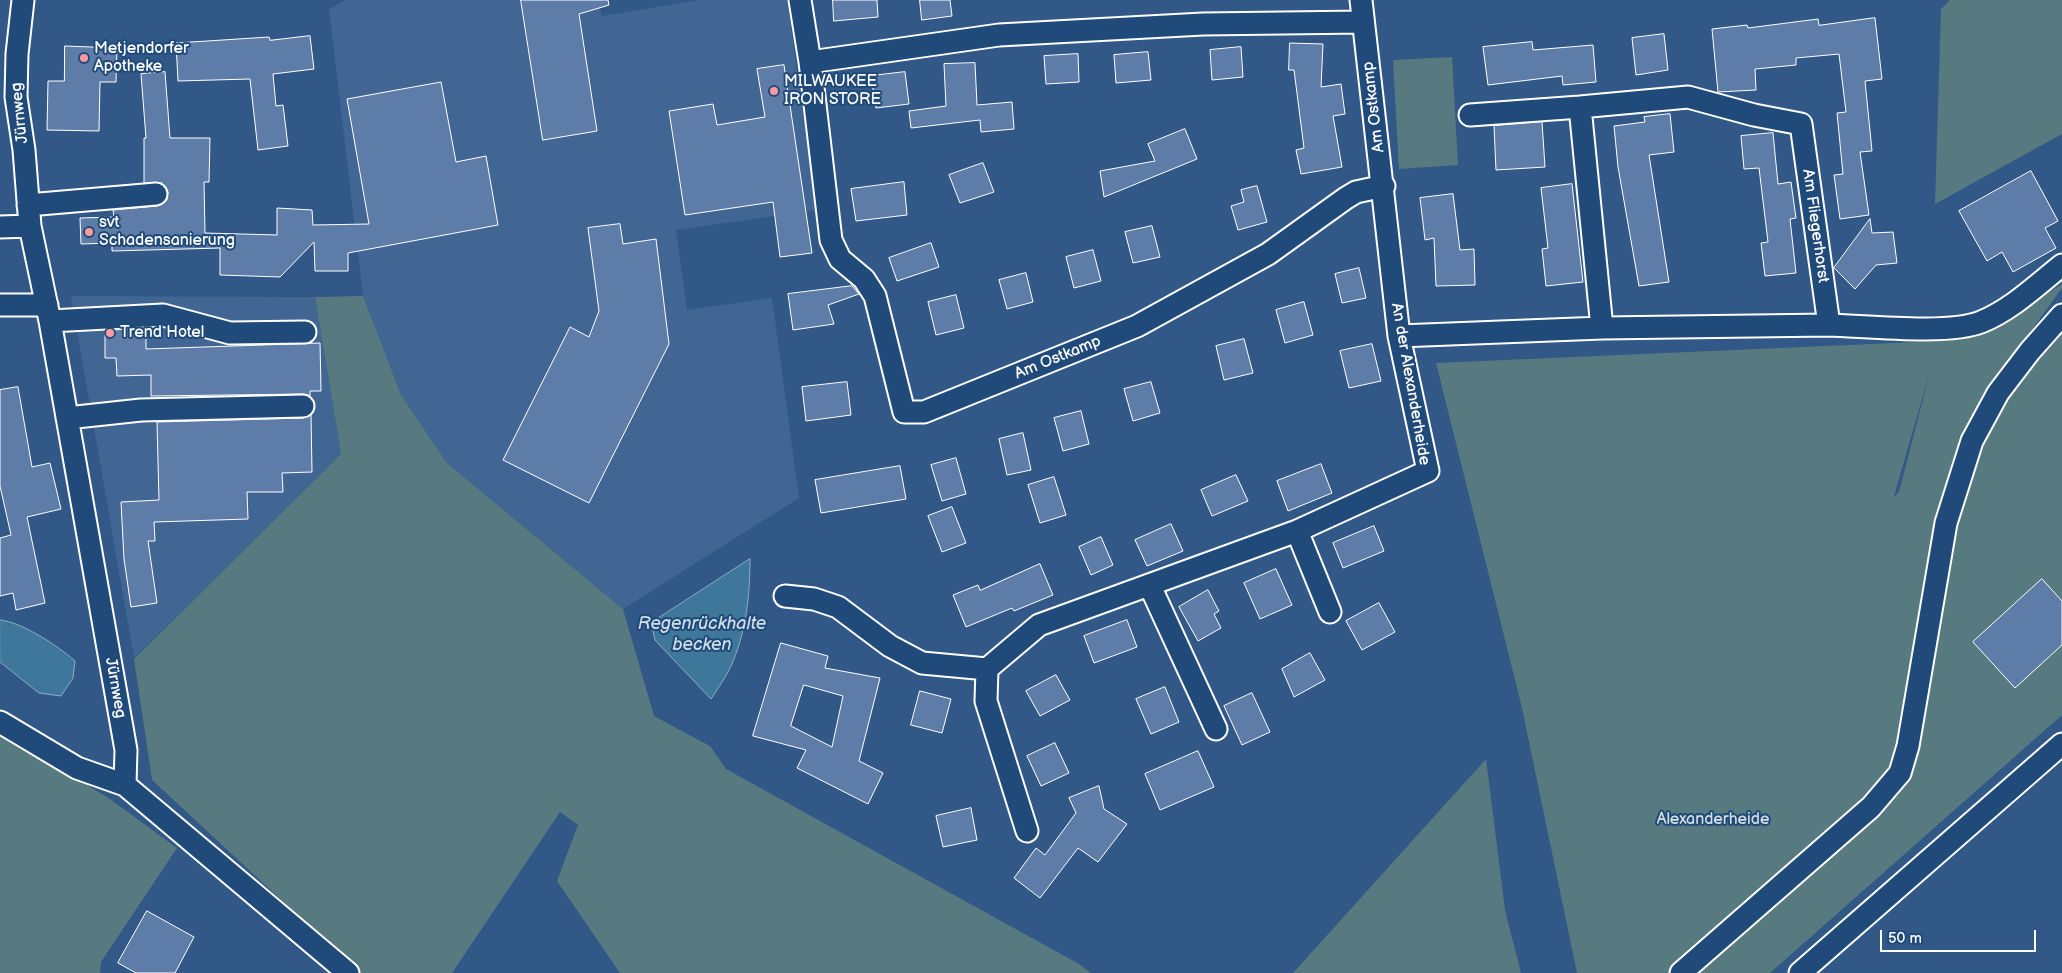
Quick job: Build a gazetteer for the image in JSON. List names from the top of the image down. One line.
{"streets":{"street":["Am Ostkamp","Jürnweg","Am Fliegerhorst","An der Alexanderheide"]},"crossings":[["Am Ostkamp","An der Alexanderheide"]],"water":["Regenrückhalte becken"],"parks":["Alexanderheide"],"places":["Metjendorfer Apotheke","MILWAUKEE IRON STORE","svt Schadensanierung","Trend Hotel"],"scale_bar":"50 m"}
